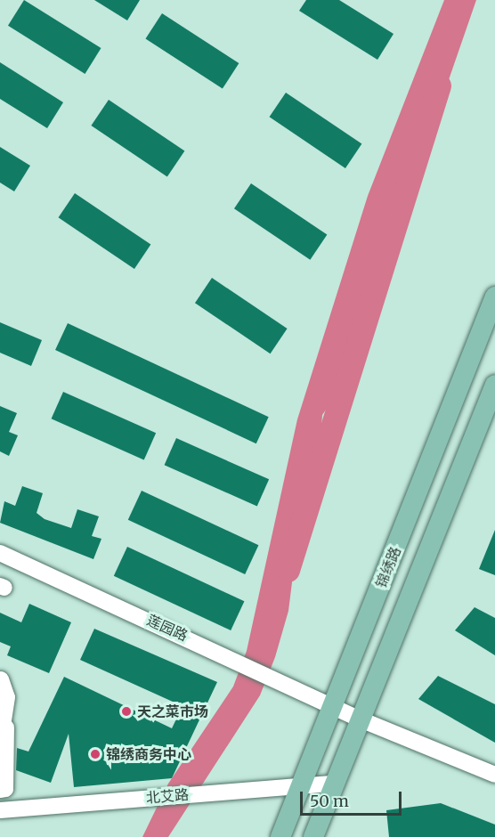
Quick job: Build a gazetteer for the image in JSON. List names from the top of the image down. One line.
{"streets":{"main road":["锦绣路"],"street":["莲园路","北艾路"]},"crossings":[["锦绣路","莲园路"],["锦绣路","北艾路"]],"places":["天之菜市场","锦绣商务中心"],"scale_bar":"50 m"}
